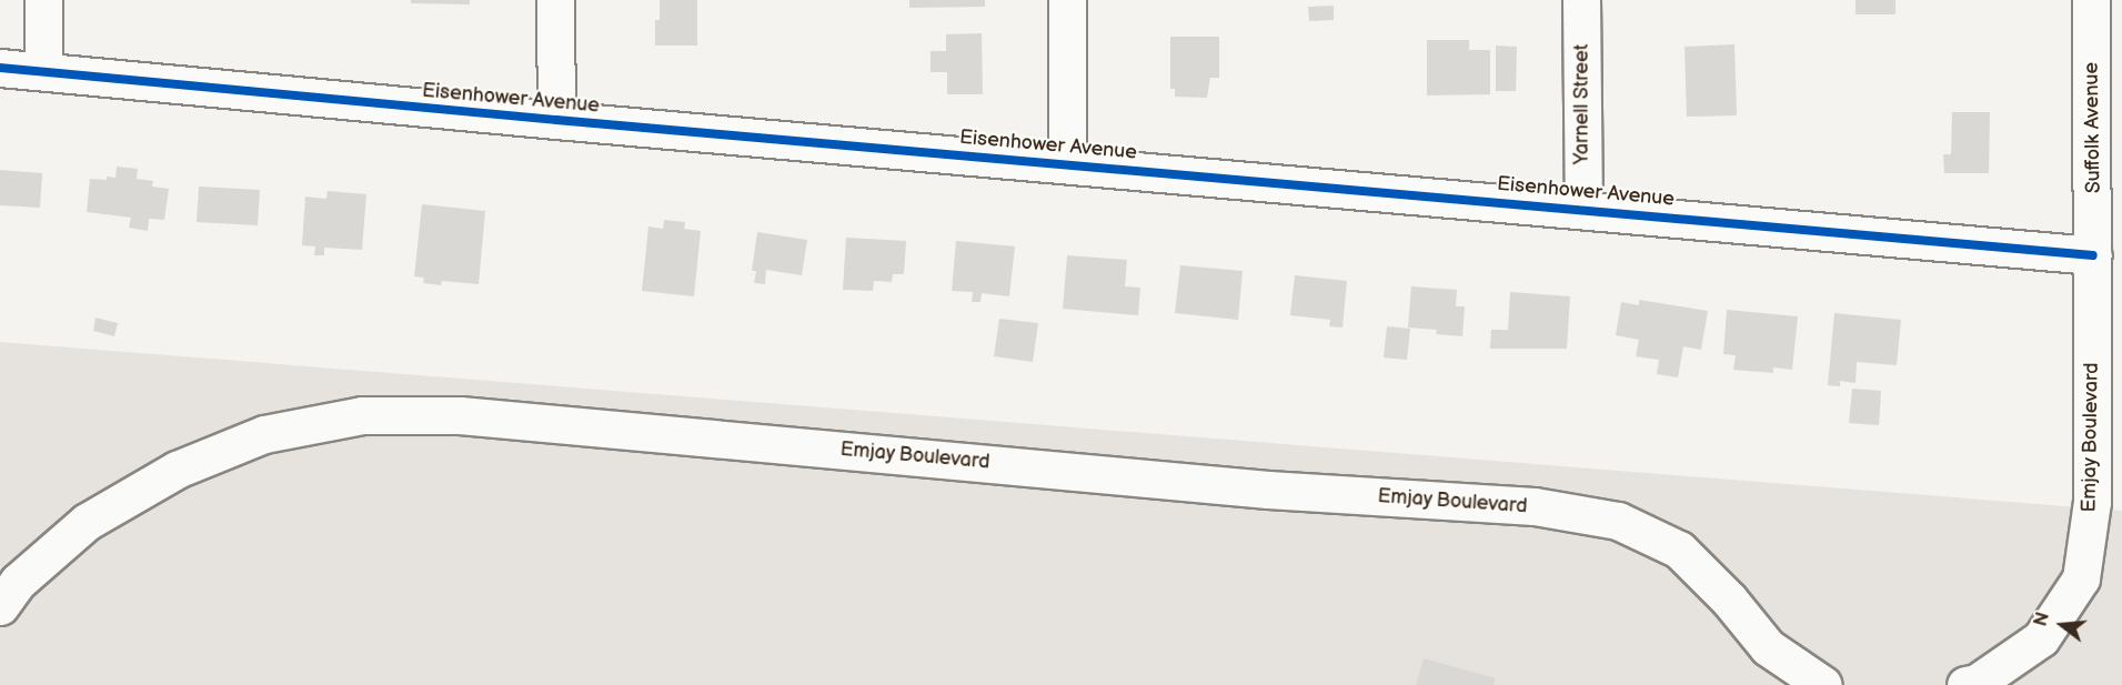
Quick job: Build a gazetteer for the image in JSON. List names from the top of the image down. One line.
{"streets":{"street":["Eisenhower Avenue","Yarnell Street","Suffolk Avenue","Emjay Boulevard"]},"crossings":[["Eisenhower Avenue","Yarnell Street"],["Eisenhower Avenue","Suffolk Avenue"],["Eisenhower Avenue","Emjay Boulevard"],["Suffolk Avenue","Emjay Boulevard"]],"north":"left"}
